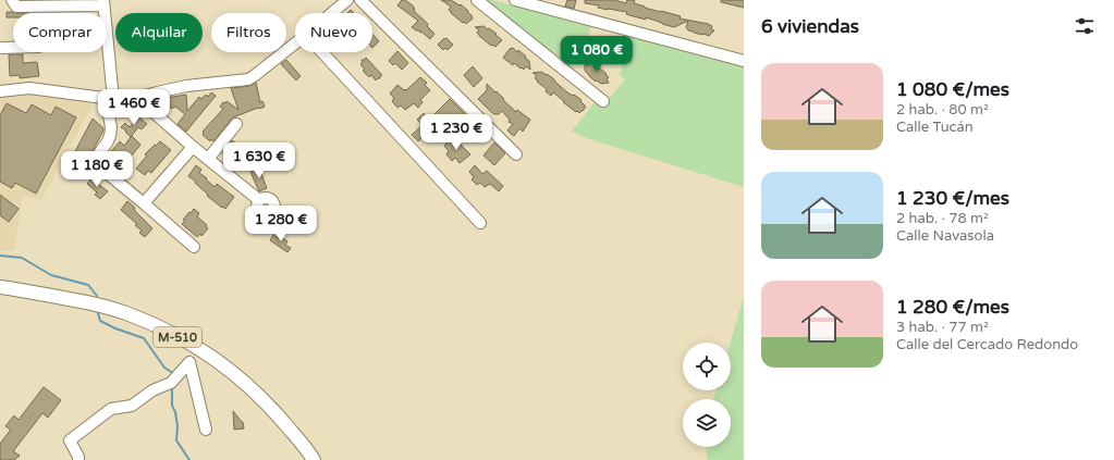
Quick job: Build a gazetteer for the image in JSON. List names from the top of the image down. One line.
{"streets":{"main road":["M-510"]},"page":{"heading":"6 viviendas","chip":["Comprar","Alquilar","Filtros","Nuevo"],"price":["1 080 €","1 460 €","1 230 €","1 630 €","1 180 €","1 280 €"],"list":[{"name":"1 080 €/mes","note":"2 hab. · 80 m² · Calle Tucán"},{"name":"1 230 €/mes","note":"2 hab. · 78 m² · Calle Navasola"},{"name":"1 280 €/mes","note":"3 hab. · 77 m² · Calle del Cercado Redondo"}]}}
